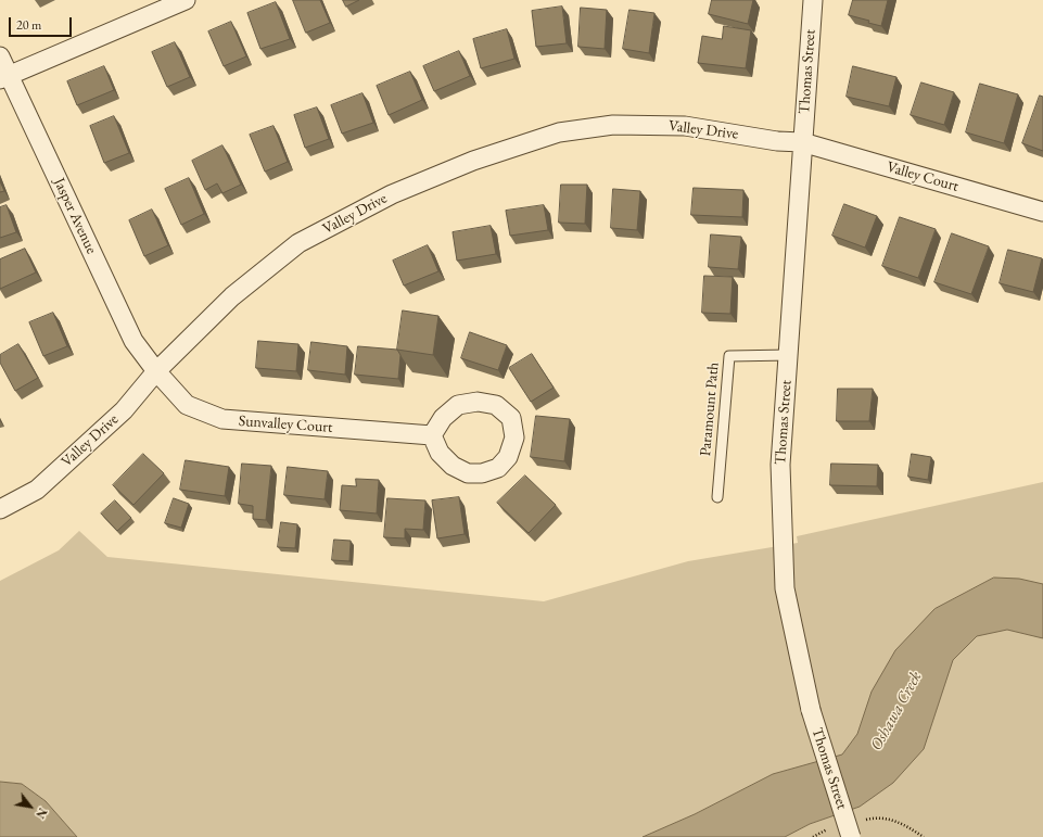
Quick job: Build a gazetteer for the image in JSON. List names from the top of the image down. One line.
{"streets":{"street":["Thomas Street","Valley Drive","Valley Court","Jasper Avenue","Sunvalley Court"],"lane":["Paramount Path"]},"crossings":[["Thomas Street","Valley Drive"],["Thomas Street","Valley Court"],["Thomas Street","Paramount Path"],["Valley Drive","Valley Court"],["Valley Drive","Jasper Avenue"],["Valley Drive","Sunvalley Court"],["Jasper Avenue","Sunvalley Court"]],"water":["Oshawa Creek"],"scale_bar":"20 m","north":"bottom right"}
